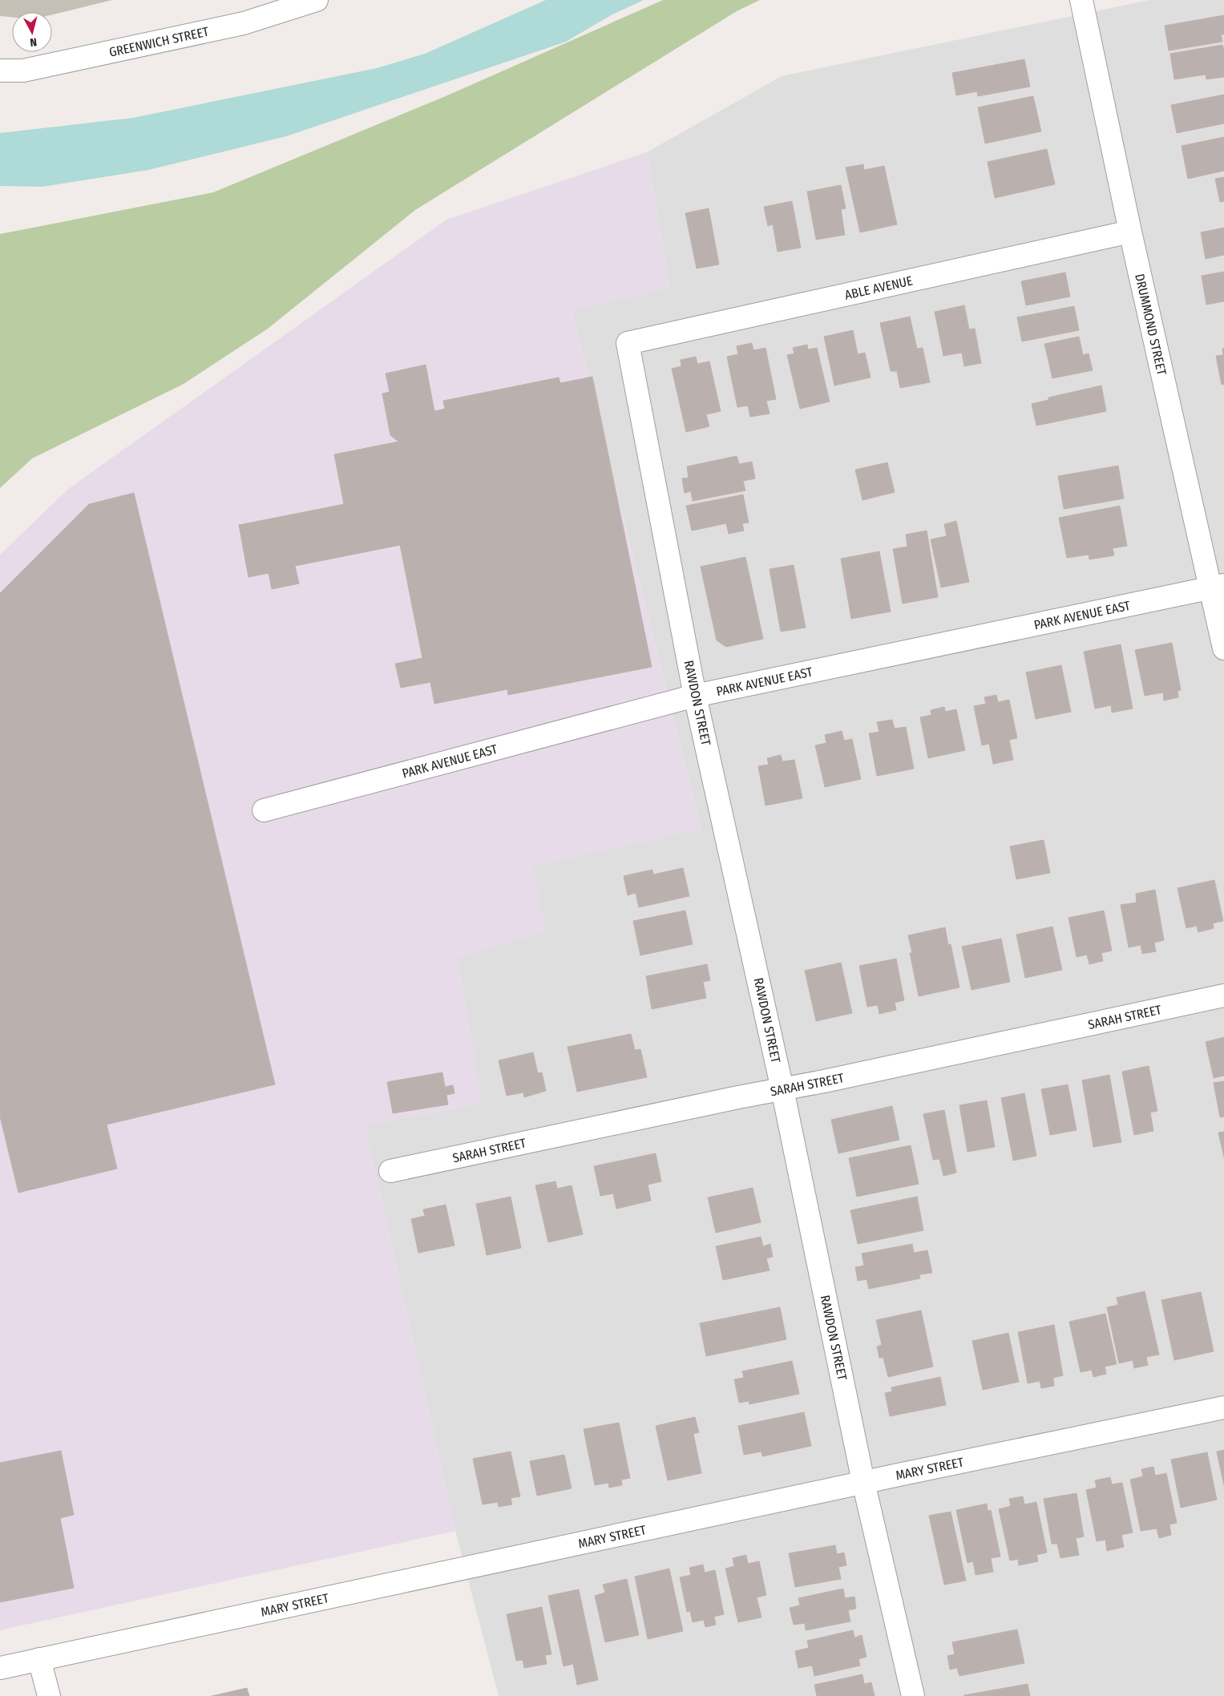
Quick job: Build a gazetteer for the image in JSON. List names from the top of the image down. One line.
{"streets":{"street":["GREENWICH STREET","ABLE AVENUE","DRUMMOND STREET","PARK AVENUE EAST","RAWDON STREET","SARAH STREET","MARY STREET"]},"crossings":[["ABLE AVENUE","DRUMMOND STREET"],["ABLE AVENUE","RAWDON STREET"],["DRUMMOND STREET","PARK AVENUE EAST"],["PARK AVENUE EAST","RAWDON STREET"],["RAWDON STREET","SARAH STREET"],["RAWDON STREET","MARY STREET"]],"north":"bottom"}
